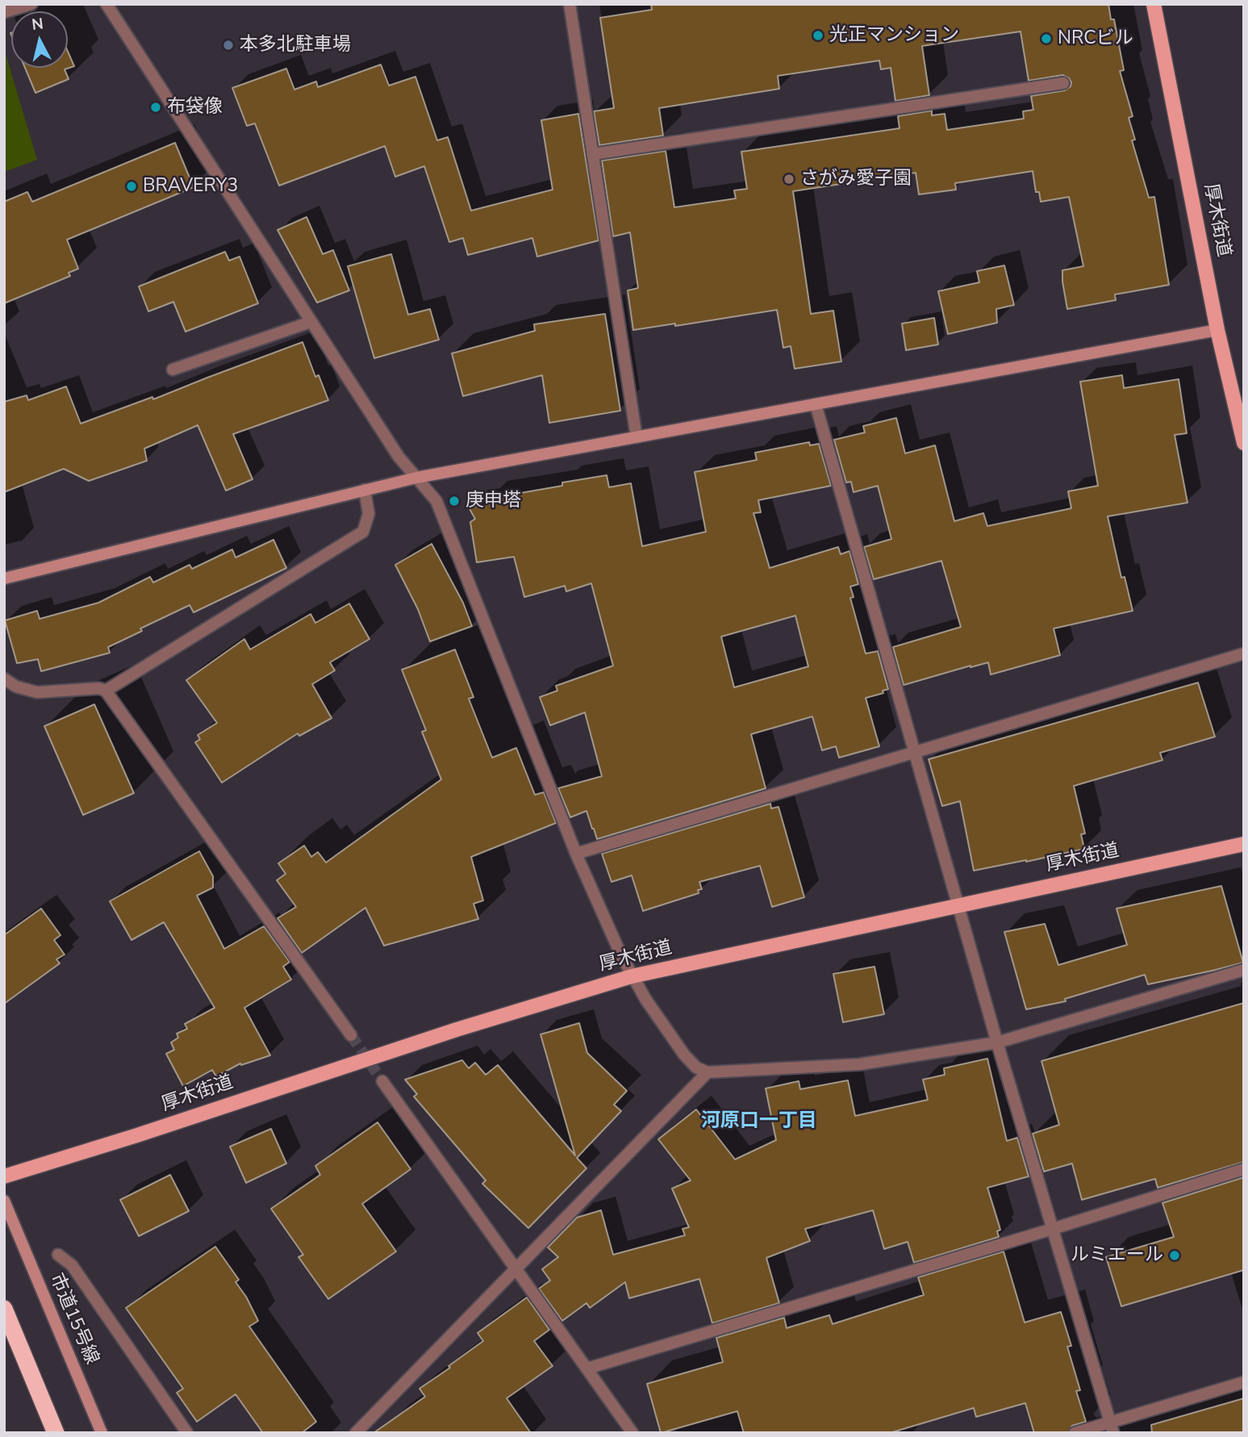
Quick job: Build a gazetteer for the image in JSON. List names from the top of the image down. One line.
{"streets":{"main road":["厚木街道"],"street":["市道15号線"]},"districts":["河原口一丁目"],"places":["光正マンション","NRCビル","本多北駐車場","布袋像","さがみ愛子園","BRAVERY3","庚申塔","ルミエール"],"north":"top"}
